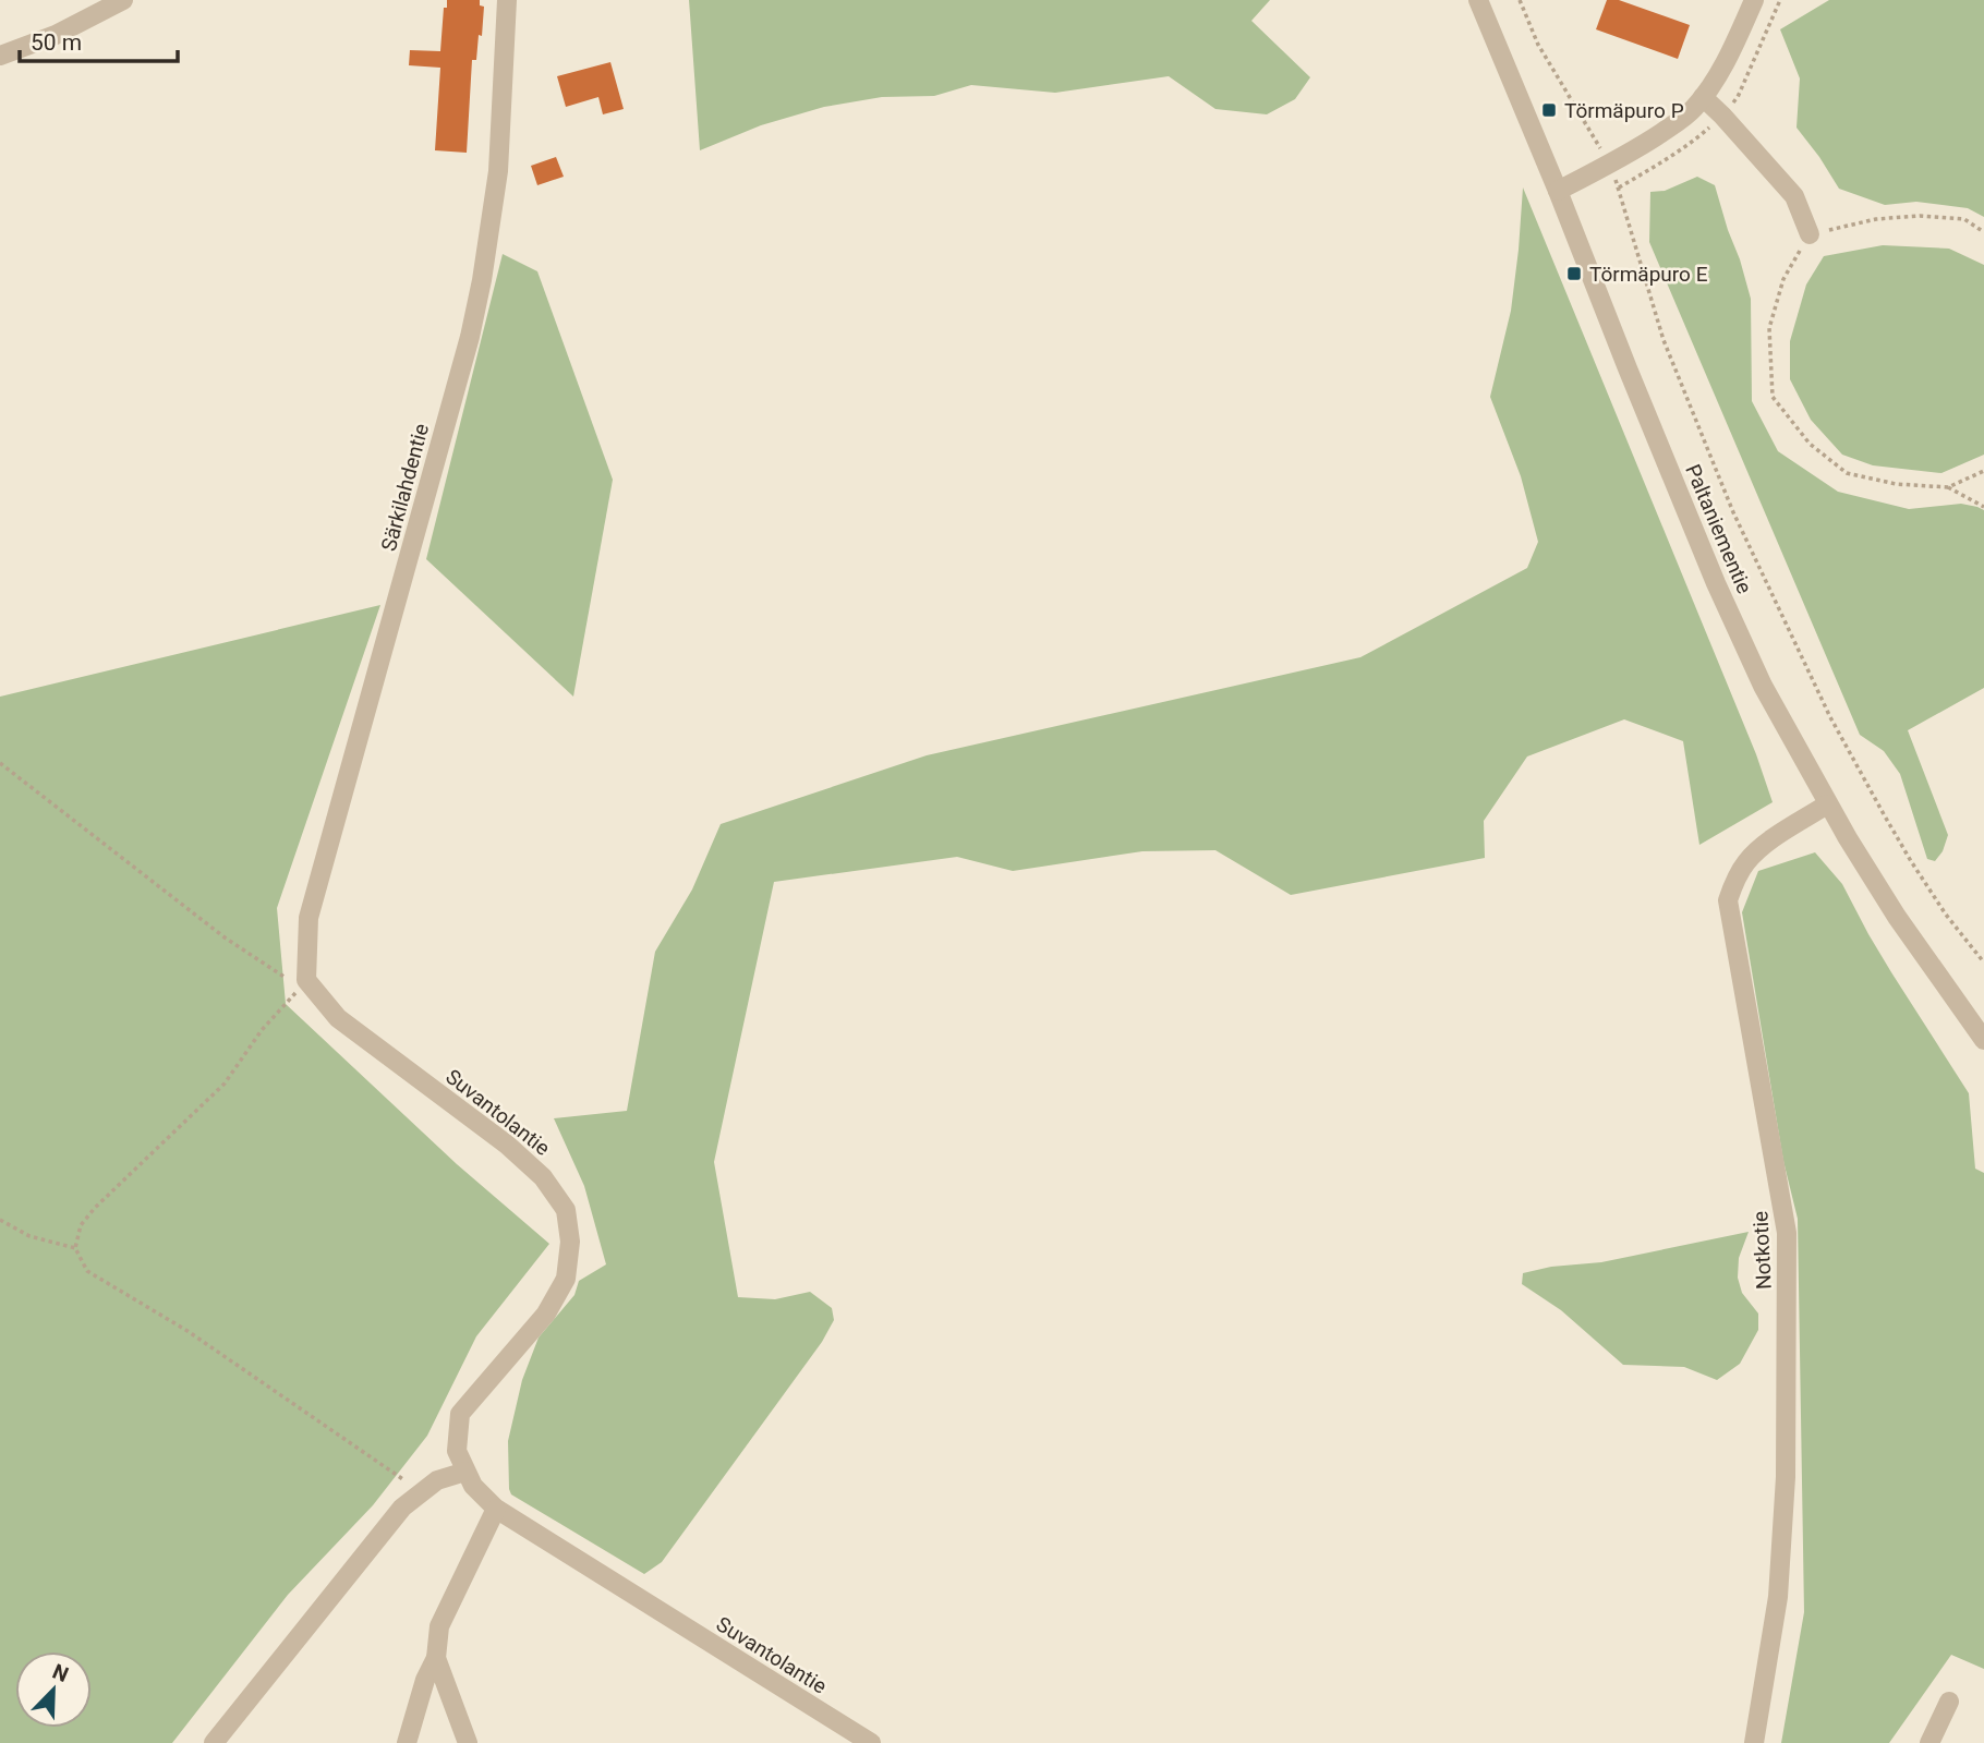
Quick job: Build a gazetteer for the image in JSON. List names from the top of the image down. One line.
{"streets":{"street":["Särkilahdentie","Paltaniementie","Suvantolantie","Notkotie"]},"crossings":[["Särkilahdentie","Suvantolantie"],["Paltaniementie","Notkotie"]],"places":{"transit":["Törmäpuro P","Törmäpuro E"]},"scale_bar":"50 m","north":"top right"}
